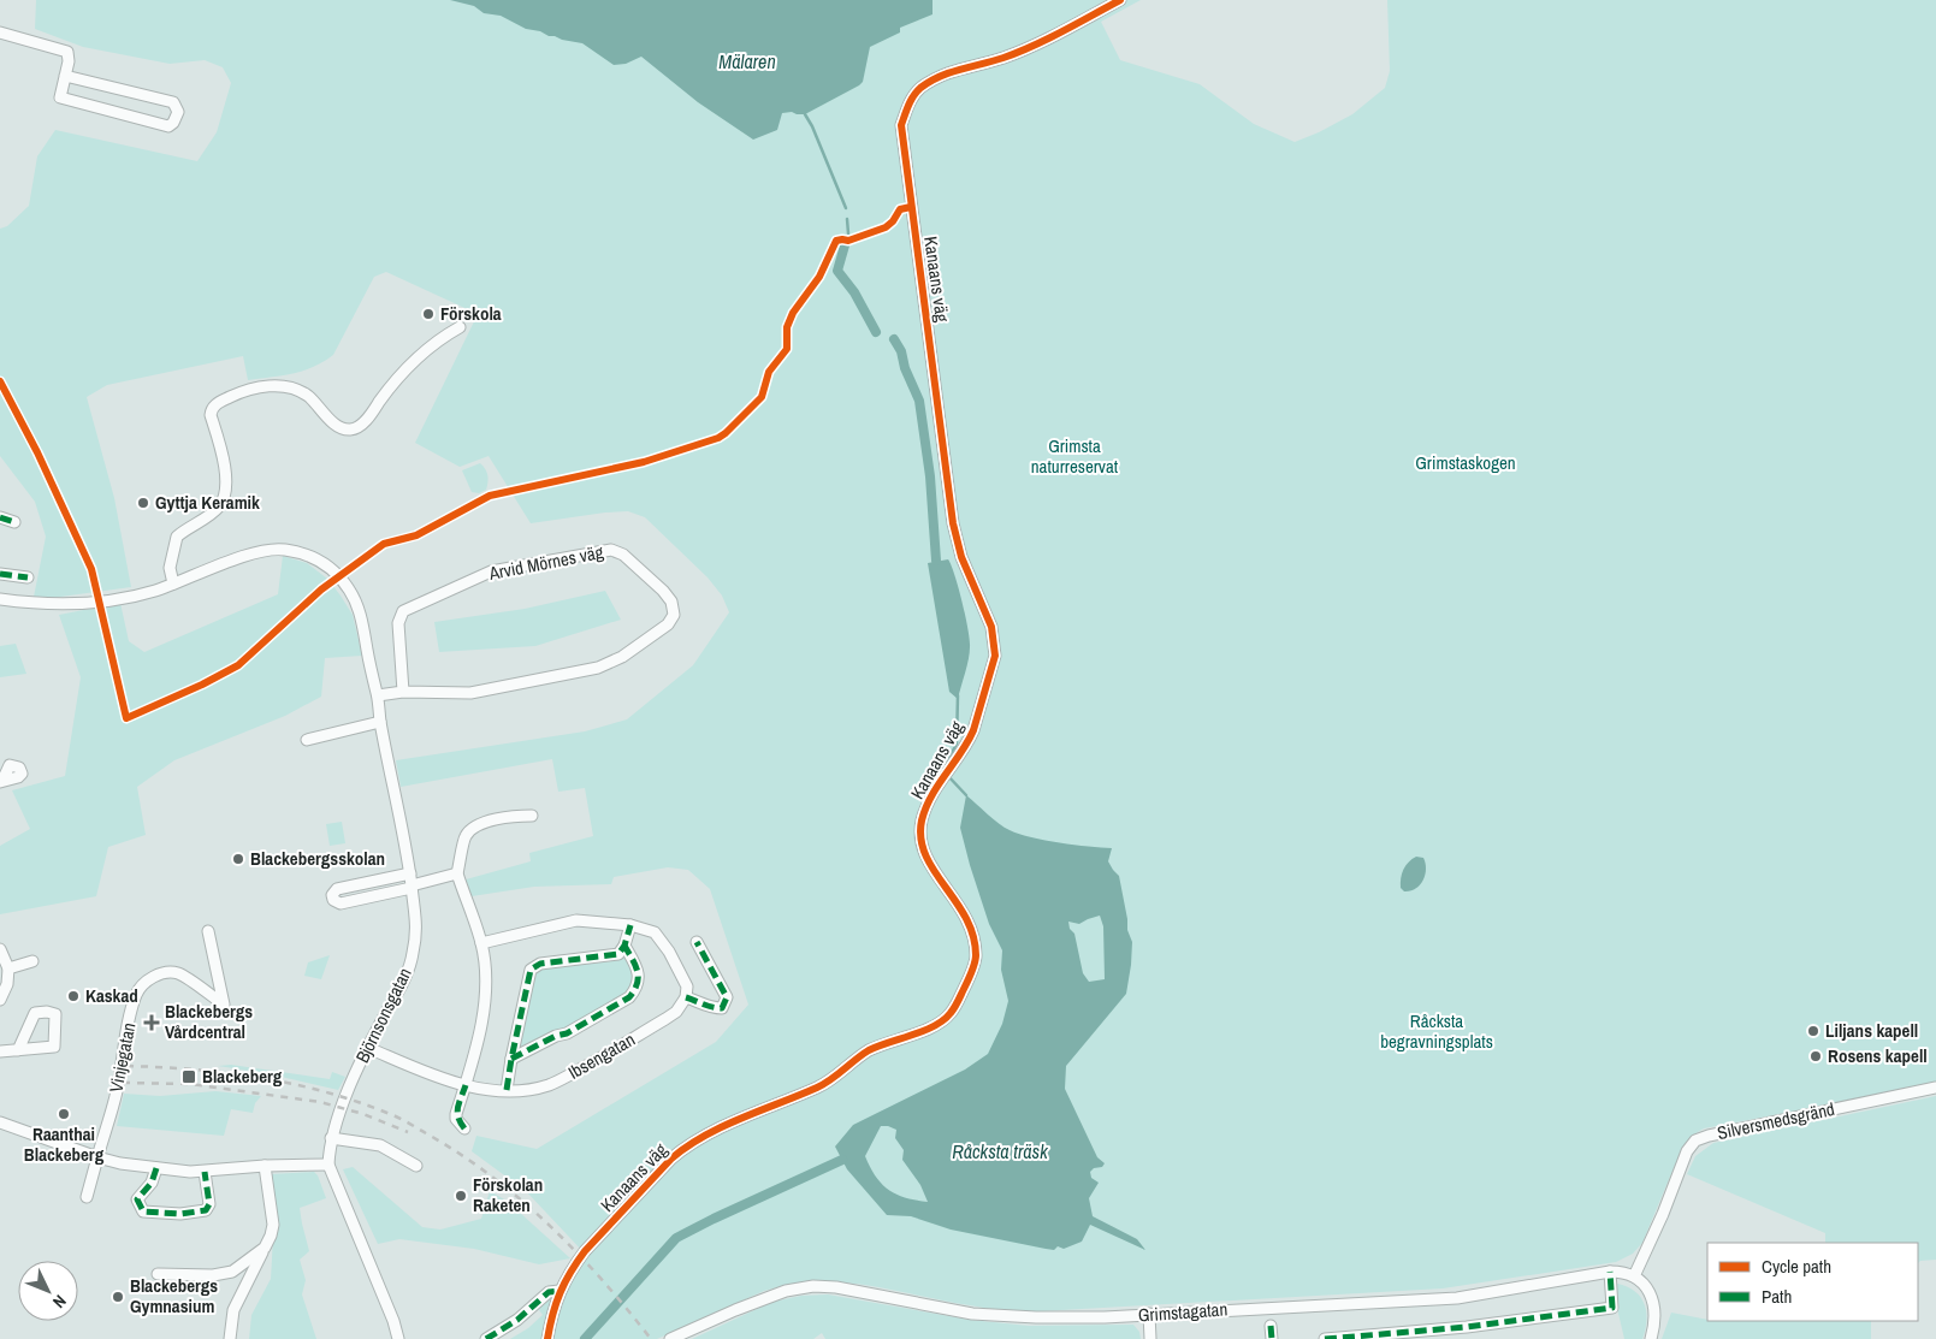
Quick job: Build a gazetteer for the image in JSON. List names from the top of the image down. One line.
{"streets":{"street":["Kanaans väg","Arvid Mörnes väg","Björnsonsgatan","Ibsengatan","Vinjegatan","Silversmedsgränd","Grimstagatan"]},"crossings":[["Arvid Mörnes väg","Björnsonsgatan"],["Björnsonsgatan","Ibsengatan"],["Silversmedsgränd","Grimstagatan"]],"water":["Mälaren","Råcksta träsk"],"parks":["Grimsta naturreservat","Grimstaskogen","Råcksta begravningsplats"],"places":{"other":["Förskola","Gyttja Keramik","Blackebergsskolan","Kaskad","Liljans kapell","Rosens kapell","Raanthai Blackeberg","Förskolan Raketen","Blackebergs Gymnasium"],"health":["Blackebergs Vårdcentral"],"transit":["Blackeberg"]},"legend":["Cycle path","Path"],"north":"bottom right"}
